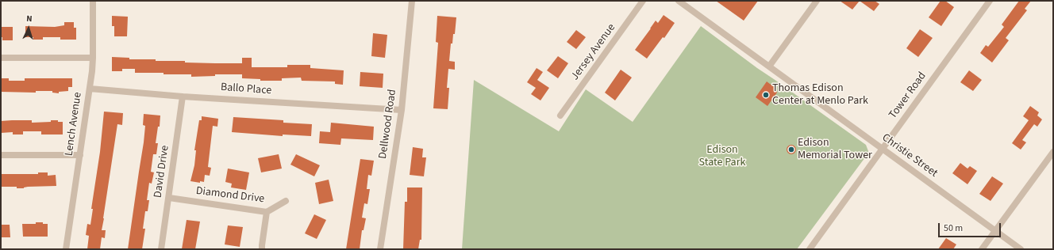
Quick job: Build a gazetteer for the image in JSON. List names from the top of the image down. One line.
{"streets":{"street":["Jersey Avenue","Ballo Place","Tower Road","Lench Avenue","Dellwood Road","Christie Street","David Drive","Diamond Drive"]},"crossings":[["Ballo Place","Lench Avenue"],["Ballo Place","Dellwood Road"],["Ballo Place","David Drive"],["Tower Road","Christie Street"],["David Drive","Diamond Drive"]],"parks":["Edison State Park"],"places":["Thomas Edison Center at Menlo Park","Edison Memorial Tower"],"scale_bar":"50 m","north":"top"}
